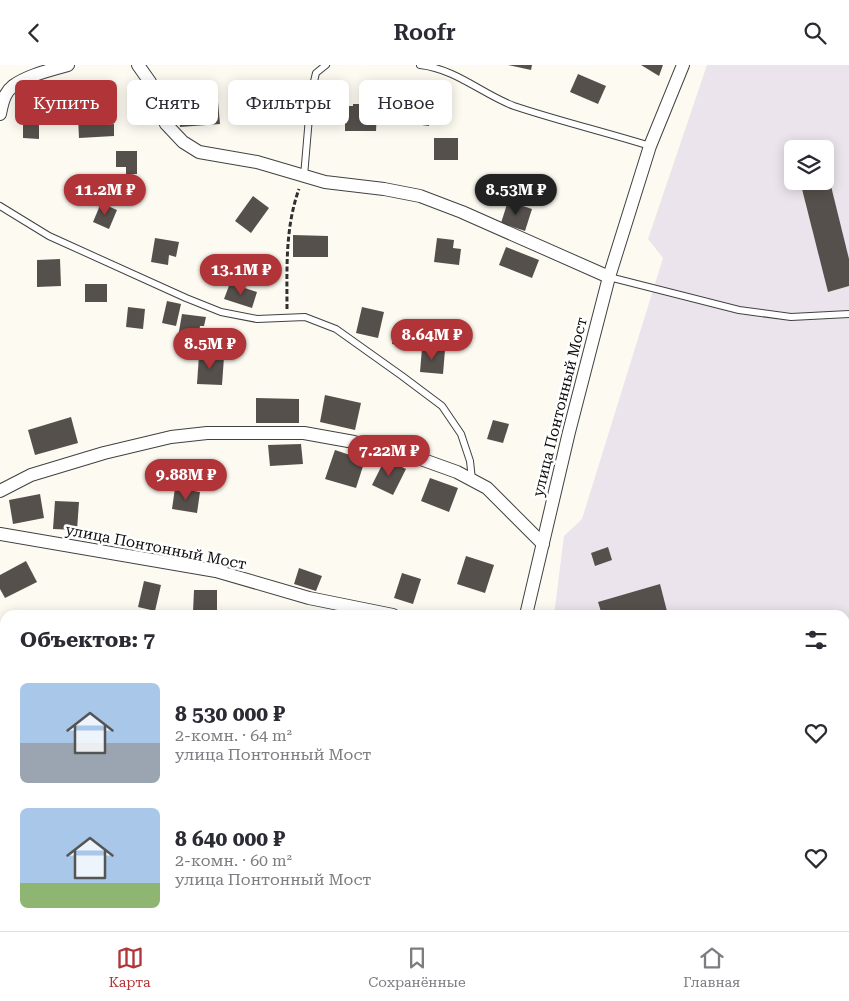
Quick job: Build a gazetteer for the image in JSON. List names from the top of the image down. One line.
{"streets":{"street":["улица Понтонный Мост"]},"page":{"header":"Roofr","chip":["Купить","Снять","Фильтры","Новое"],"price":["11.2M ₽","8.53M ₽","13.1M ₽","8.64M ₽","8.5M ₽","7.22M ₽","9.88M ₽"],"heading":"Объектов: 7","list":[{"name":"8 530 000 ₽","note":"2-комн. · 64 m² · улица Понтонный Мост"},{"name":"8 640 000 ₽","note":"2-комн. · 60 m² · улица Понтонный Мост"}],"tabs":["Карта","Сохранённые","Главная"]}}
